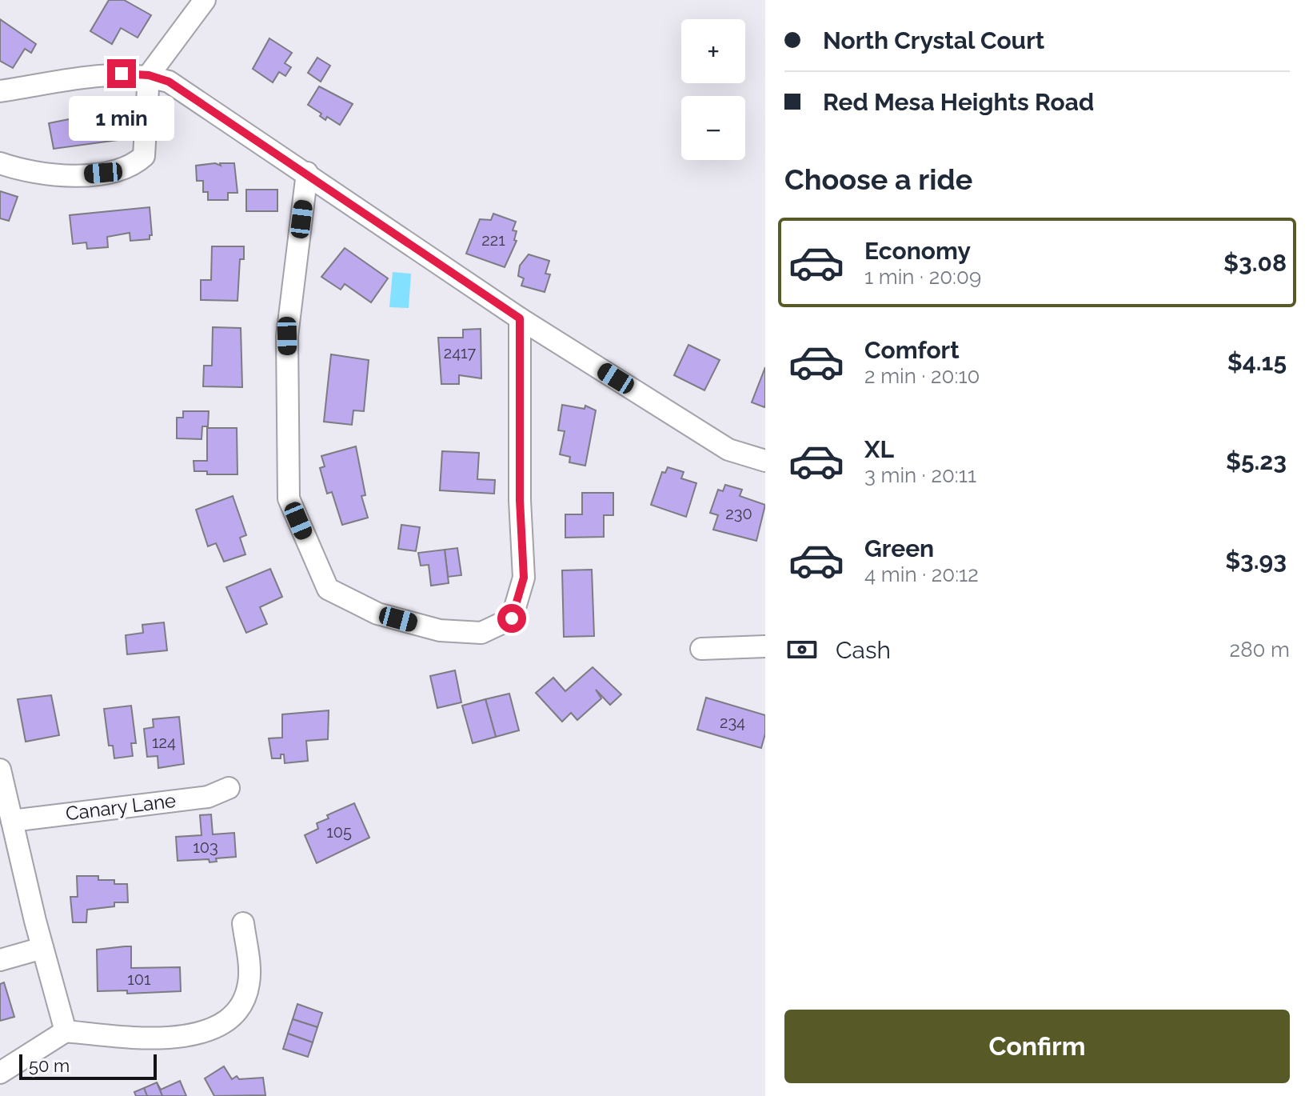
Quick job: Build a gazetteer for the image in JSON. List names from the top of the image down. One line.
{"streets":{"street":["Canary Lane"]},"house_numbers":["221","2417","230","234","124","105","103","101"],"scale_bar":"50 m","page":{"banner":["North Crystal Court","Red Mesa Heights Road"],"map_buttons":["+","−"],"bubble":"1 min","heading":"Choose a ride","list":[{"name":"Economy","note":"1 min · 20:09","value":"$3.08"},{"name":"Comfort","note":"2 min · 20:10","value":"$4.15"},{"name":"XL","note":"3 min · 20:11","value":"$5.23"},{"name":"Green","note":"4 min · 20:12","value":"$3.93"}],"pay":["Cash","280 m"],"buttons":"Confirm","scale":"50 m"}}
